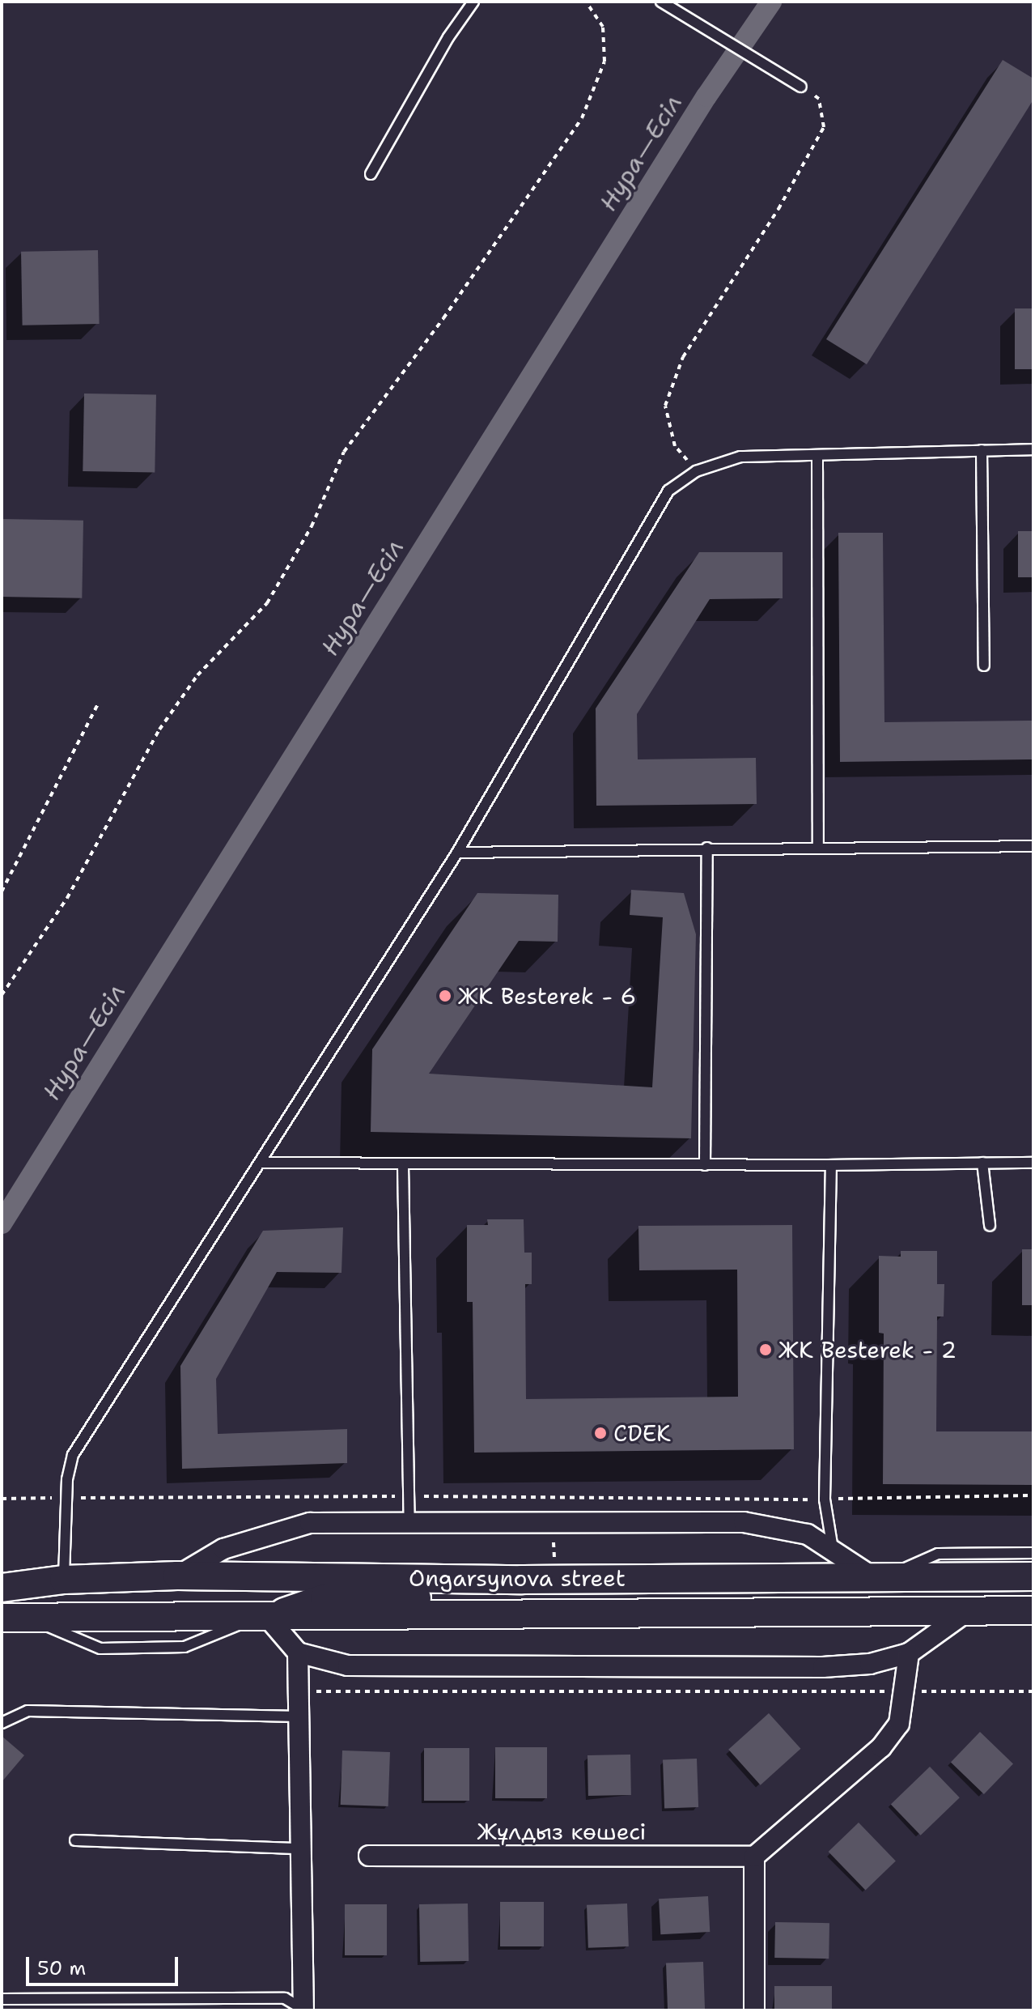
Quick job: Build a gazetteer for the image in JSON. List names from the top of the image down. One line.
{"streets":{"street":["Ongarsynova street","Жұлдыз көшесі"]},"water":["Нура—Есіл"],"places":["ЖК Besterek - 6","ЖК Besterek - 2","CDEK"],"scale_bar":"50 m"}
